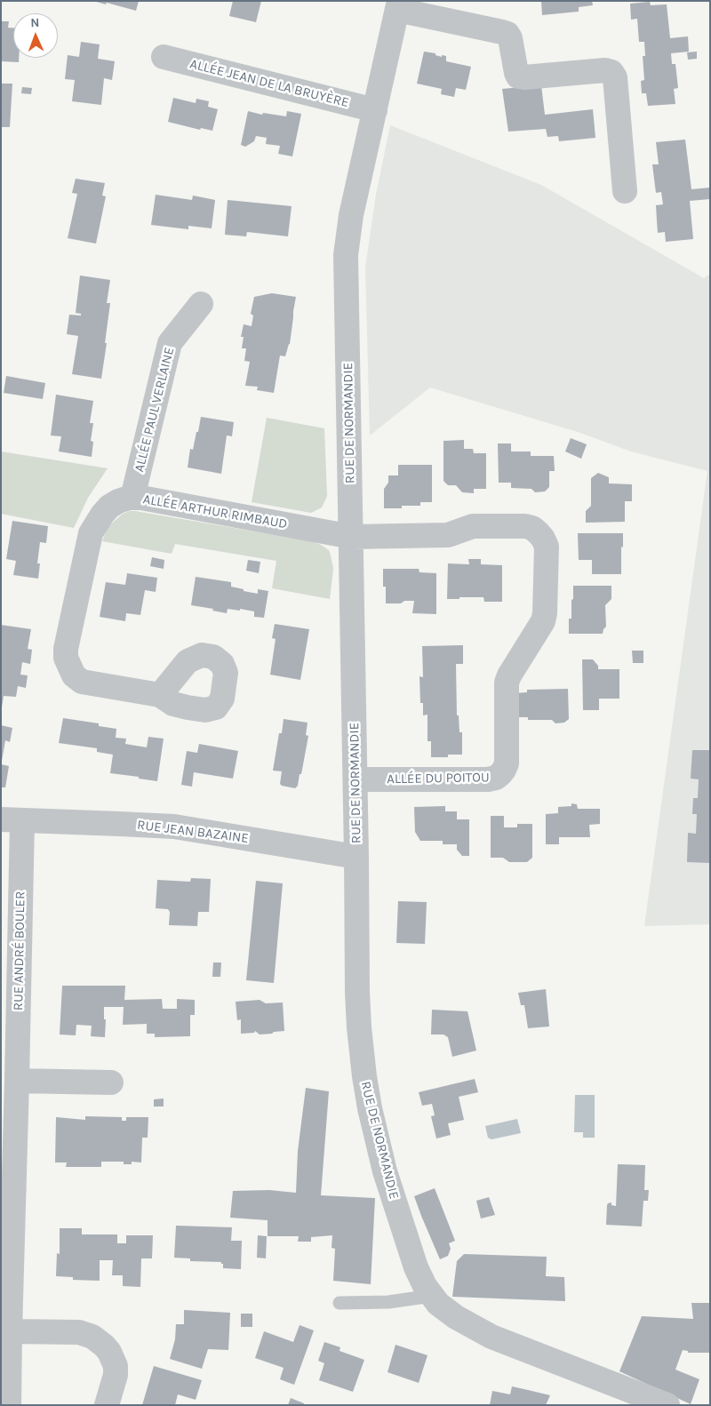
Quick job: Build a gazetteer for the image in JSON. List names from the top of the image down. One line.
{"streets":{"street":["ALLÉE JEAN DE LA BRUYÈRE","ALLÉE PAUL VERLAINE","RUE DE NORMANDIE","ALLÉE ARTHUR RIMBAUD","ALLÉE DU POITOU","RUE JEAN BAZAINE","RUE ANDRÉ BOULER"]},"crossings":[["ALLÉE JEAN DE LA BRUYÈRE","RUE DE NORMANDIE"],["ALLÉE PAUL VERLAINE","ALLÉE ARTHUR RIMBAUD"],["RUE DE NORMANDIE","ALLÉE ARTHUR RIMBAUD"],["RUE DE NORMANDIE","ALLÉE DU POITOU"],["RUE DE NORMANDIE","RUE JEAN BAZAINE"],["ALLÉE ARTHUR RIMBAUD","ALLÉE DU POITOU"],["RUE JEAN BAZAINE","RUE ANDRÉ BOULER"]],"north":"top"}
